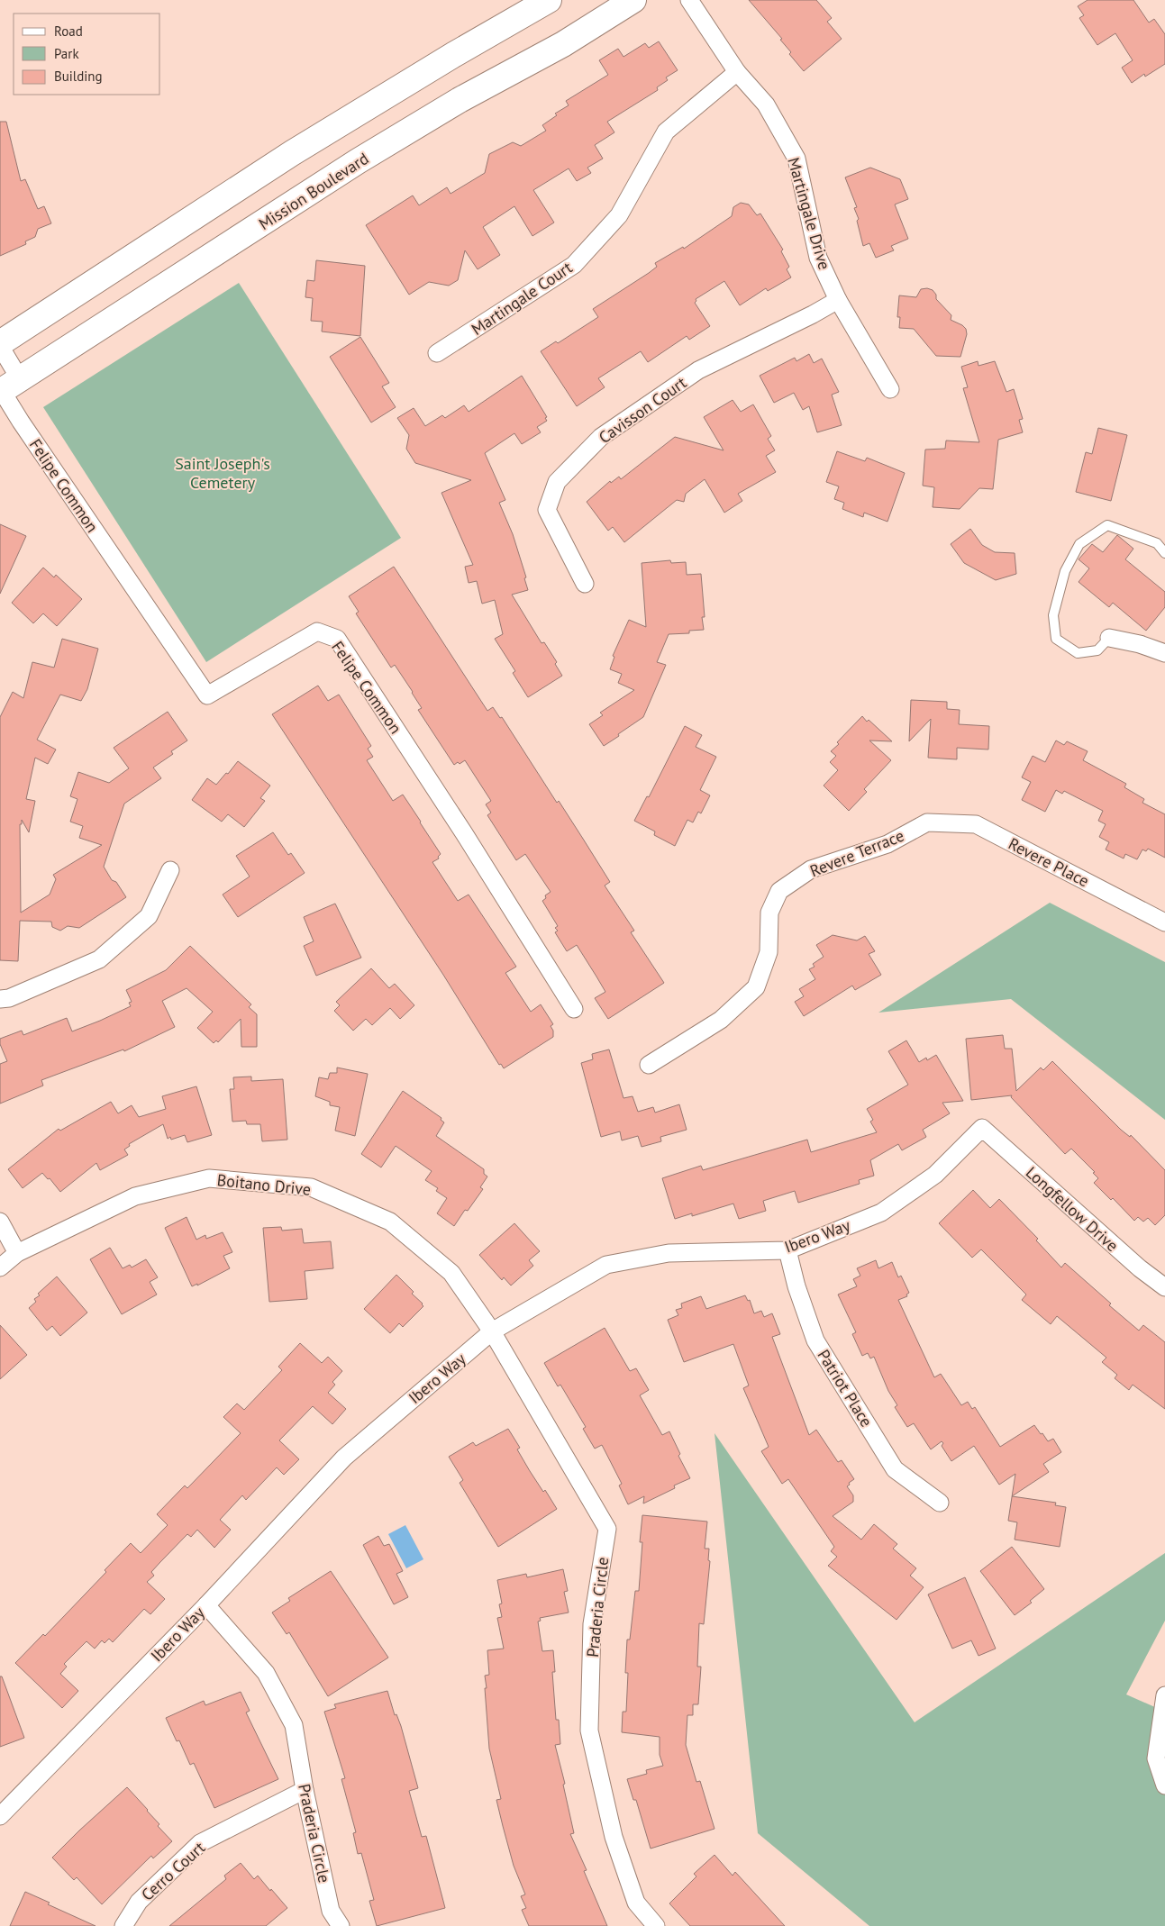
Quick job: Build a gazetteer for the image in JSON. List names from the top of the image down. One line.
{"streets":{"main road":["Mission Boulevard"],"street":["Martingale Drive","Martingale Court","Cavisson Court","Felipe Common","Revere Terrace","Revere Place","Boitano Drive","Longfellow Drive","Ibero Way","Patriot Place","Praderia Circle","Cerro Court"]},"crossings":[["Mission Boulevard","Felipe Common"],["Martingale Drive","Martingale Court"],["Martingale Drive","Cavisson Court"],["Revere Terrace","Revere Place"],["Boitano Drive","Ibero Way"],["Boitano Drive","Praderia Circle"],["Longfellow Drive","Ibero Way"],["Ibero Way","Patriot Place"],["Ibero Way","Praderia Circle"],["Praderia Circle","Cerro Court"]],"parks":["Saint Joseph's Cemetery"],"legend":["Road","Park","Building"]}
